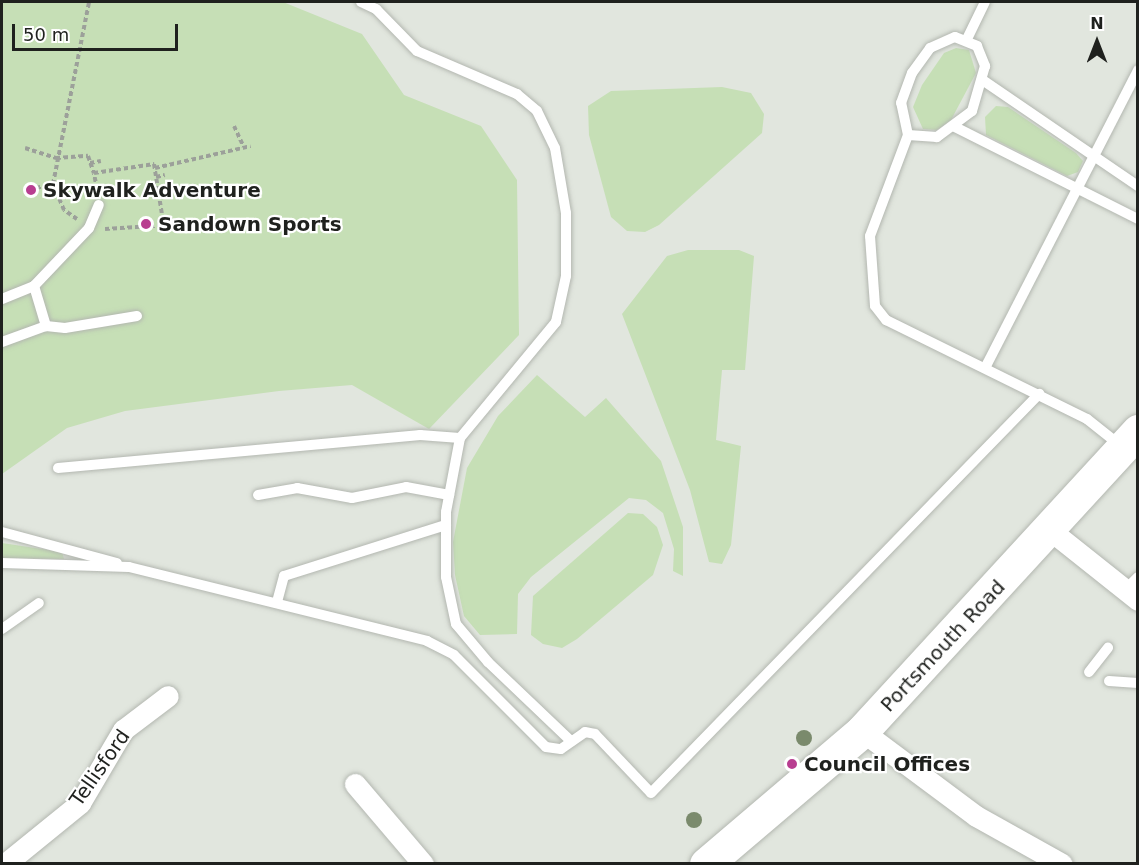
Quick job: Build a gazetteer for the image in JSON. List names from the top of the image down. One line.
{"streets":{"main road":["Portsmouth Road"],"street":["Tellisford"]},"places":["Skywalk Adventure","Sandown Sports","Council Offices"],"scale_bar":"50 m","north":"top"}
